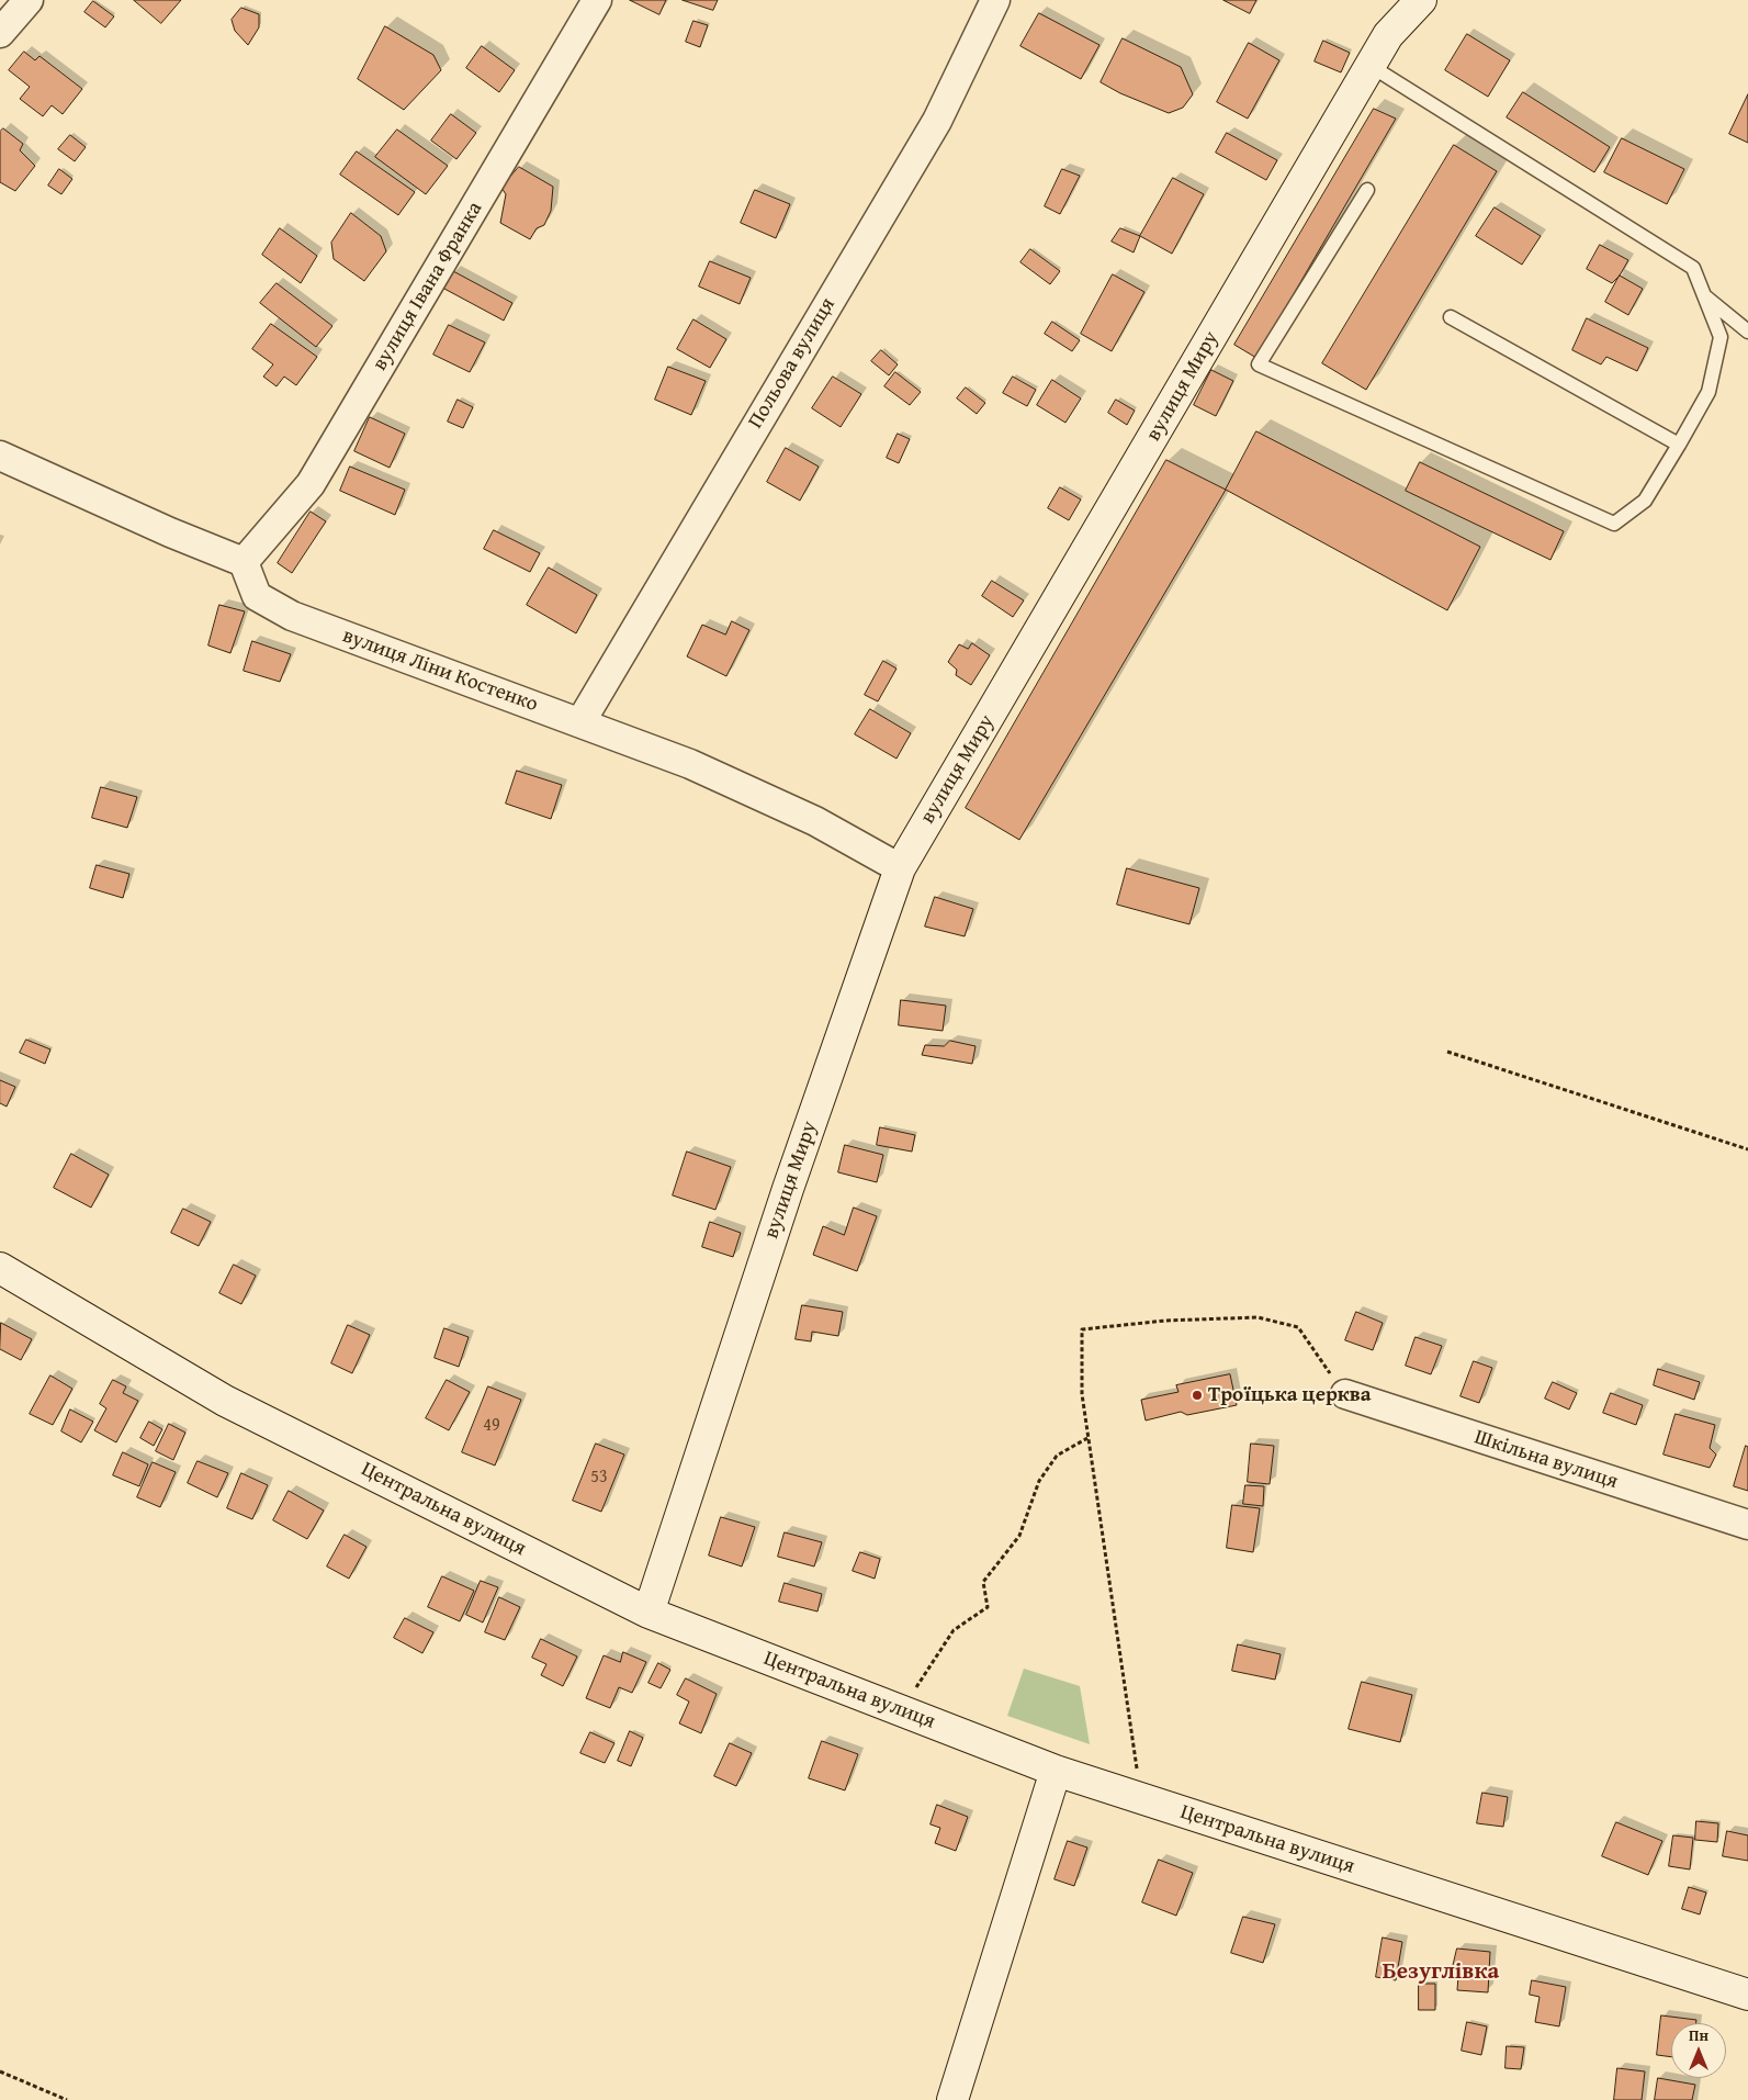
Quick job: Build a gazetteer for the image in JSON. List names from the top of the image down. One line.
{"streets":{"street":["вулиця Івана Франка","Польова вулиця","вулиця Миру","вулиця Ліни Костенко","Шкільна вулиця","Центральна вулиця"]},"crossings":[["вулиця Івана Франка","вулиця Ліни Костенко"],["Польова вулиця","вулиця Ліни Костенко"],["вулиця Миру","вулиця Ліни Костенко"],["вулиця Миру","Центральна вулиця"]],"districts":["Безуглівка"],"places":["Троїцька церква"],"house_numbers":["49","53"],"north":"top"}
